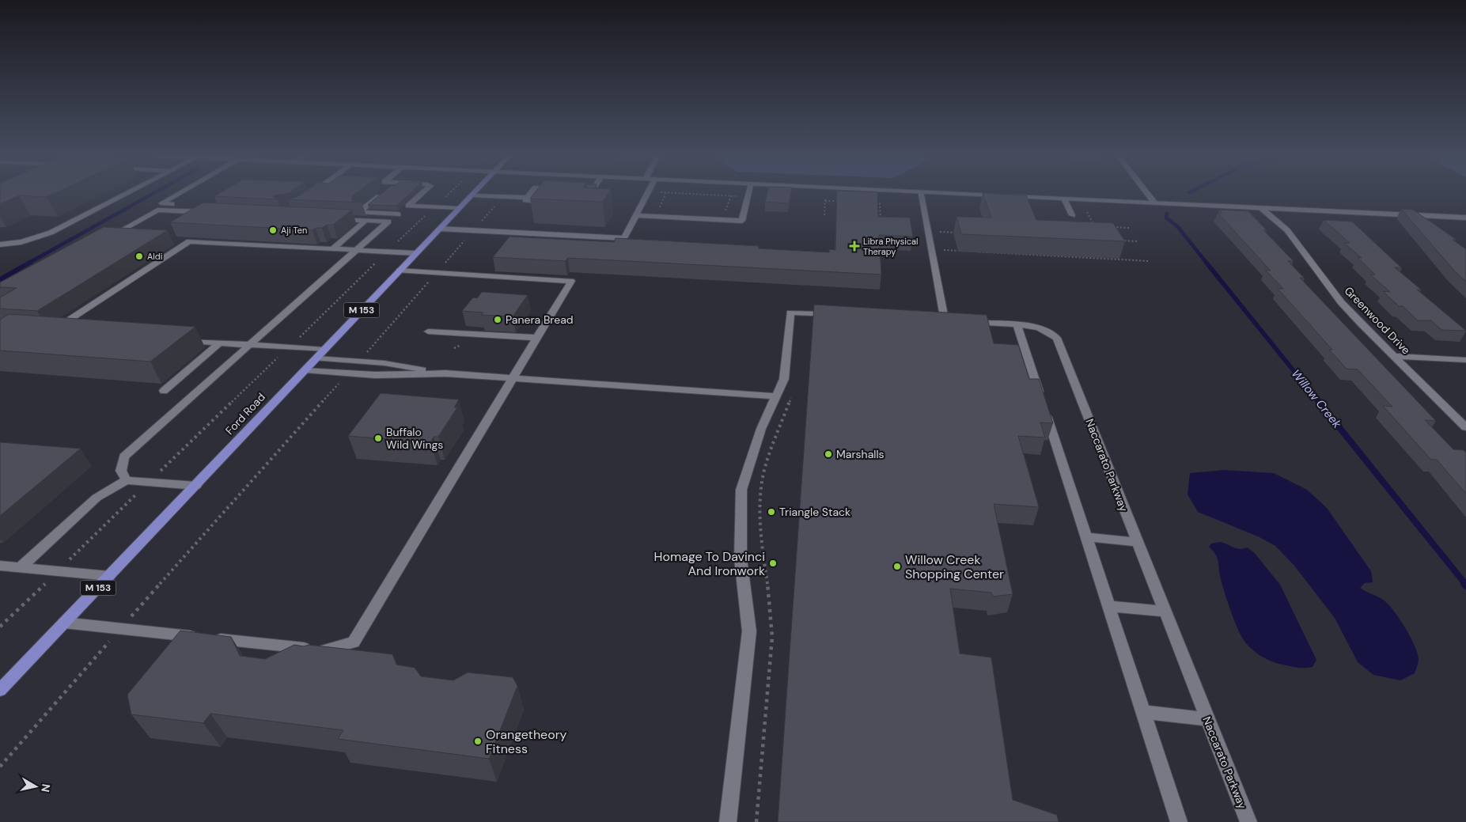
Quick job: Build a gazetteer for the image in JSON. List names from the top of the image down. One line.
{"streets":{"main road":["M 153","Ford Road"],"street":["Greenwood Drive","Naccarato Parkway"]},"water":["Willow Creek"],"places":{"other":["Aji Ten","Aldi","Panera Bread","Buffalo Wild Wings","Marshalls","Triangle Stack","Homage To Davinci And Ironwork","Willow Creek Shopping Center","Orangetheory Fitness"],"health":["Libra Physical Therapy"]},"north":"right"}
